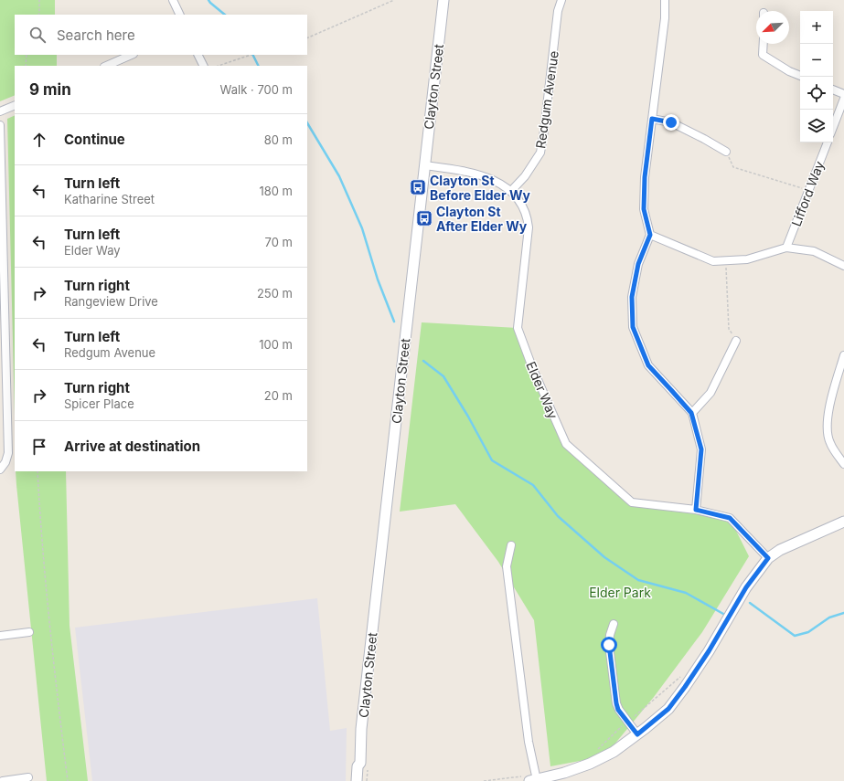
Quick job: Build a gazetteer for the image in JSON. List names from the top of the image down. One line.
{"streets":{"main road":["Clayton Street"],"street":["Redgum Avenue","Lifford Way","Elder Way"]},"crossings":[["Clayton Street","Elder Way"],["Redgum Avenue","Elder Way"]],"parks":["Elder Park"],"places":{"bus stop":["Clayton St Before Elder Wy","Clayton St After Elder Wy"]},"north":"bottom left","page":{"map_buttons":["+","−"],"search":"Search here","heading":["9 min","Walk · 700 m"],"list":[["Continue","80 m"],["Turn left","Katharine Street","180 m"],["Turn left","Elder Way","70 m"],["Turn right","Rangeview Drive","250 m"],["Turn left","Redgum Avenue","100 m"],["Turn right","Spicer Place","20 m"],"Arrive at destination"]}}
